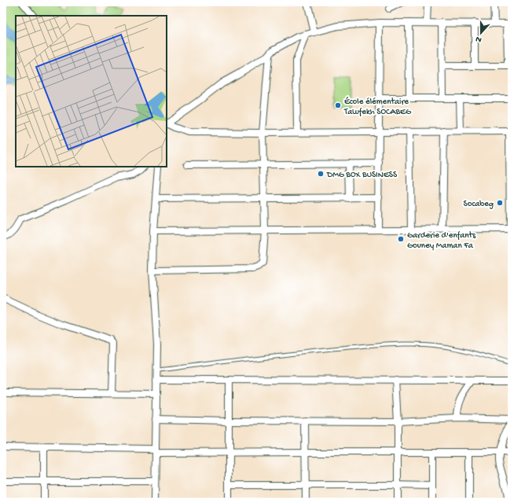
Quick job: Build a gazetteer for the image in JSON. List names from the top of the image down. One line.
{"places":["École élémentaire Tawfekh SOCABEG","DMG BOX BUSINESS","Socabeg","Garderie d'enfants Gouney Maman Fa"],"north":"bottom"}
